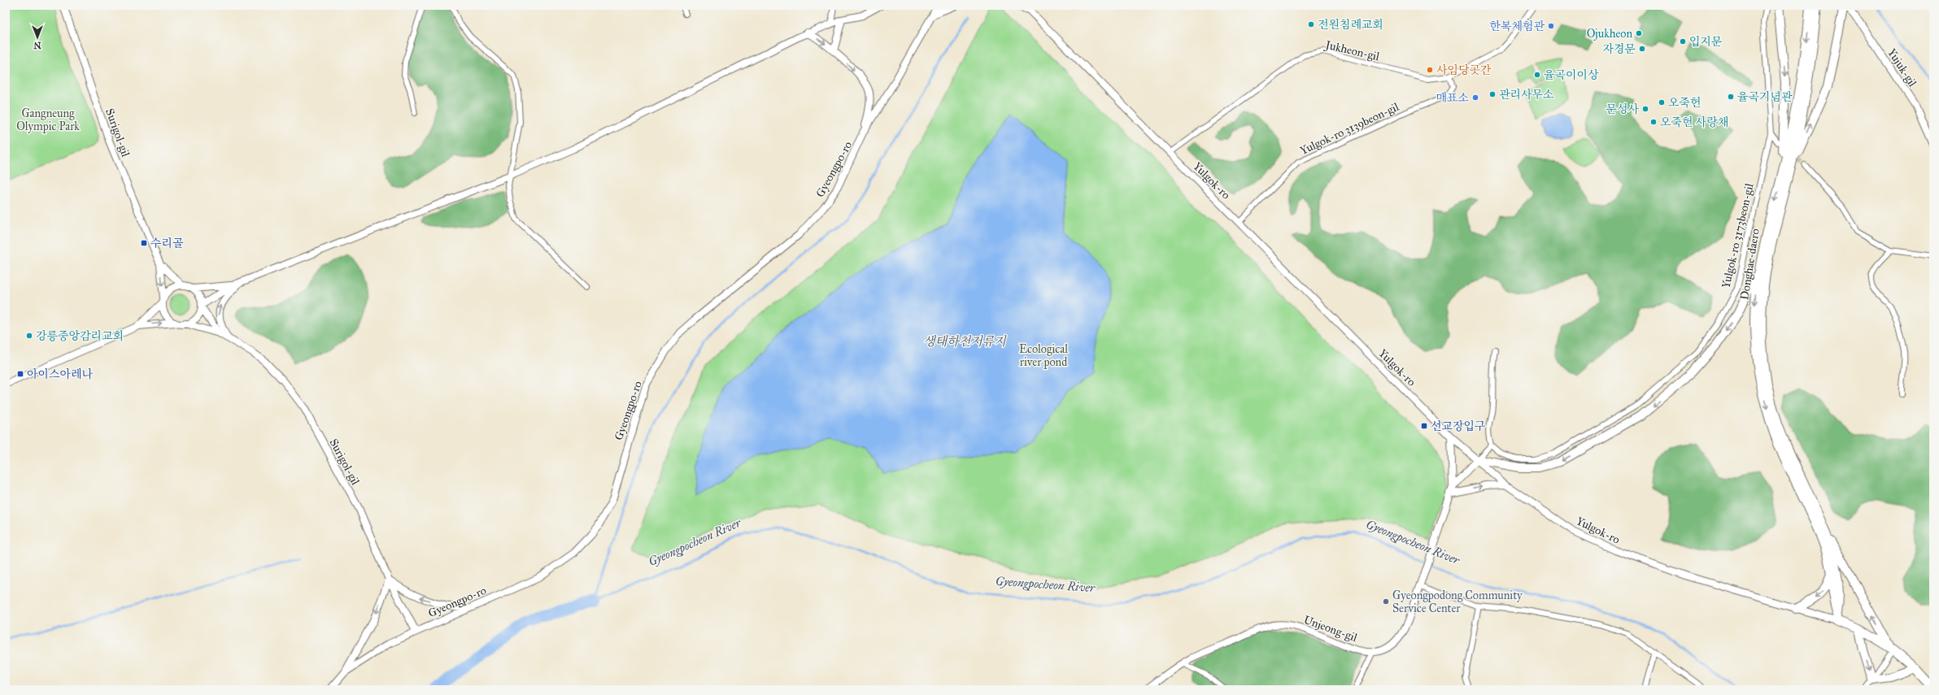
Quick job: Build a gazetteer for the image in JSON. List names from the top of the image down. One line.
{"streets":{"main road":["Donghae-daero"],"street":["Jukheon-gil","Yujuk-gil","Yulgok-ro 3139beon-gil","Surigol-gil","Gyeongpo-ro","Yulgok-ro","Yulgok-ro 3173beon-gil","Unjeong-gil"]},"crossings":[["Jukheon-gil","Yulgok-ro 3139beon-gil"],["Jukheon-gil","Yulgok-ro"],["Yulgok-ro 3139beon-gil","Yulgok-ro"],["Surigol-gil","Gyeongpo-ro"],["Yulgok-ro","Donghae-daero"],["Yulgok-ro","Unjeong-gil"]],"water":["생태하천저류지","Gyeongpocheon River"],"parks":["Gangneung Olympic Park","Ecological river pond"],"places":{"other":["전원침례교회","한복체험관","Ojukheon","입지문","자경문","사임당곳간","율곡이이상","관리사무소","율곡기념관","매표소","오죽헌","문성사","오죽헌 사랑채","강릉중앙감리교회","Gyeongpodong Community Service Center"],"transit":["수리골","아이스아레나","선교장입구"]},"north":"bottom"}
